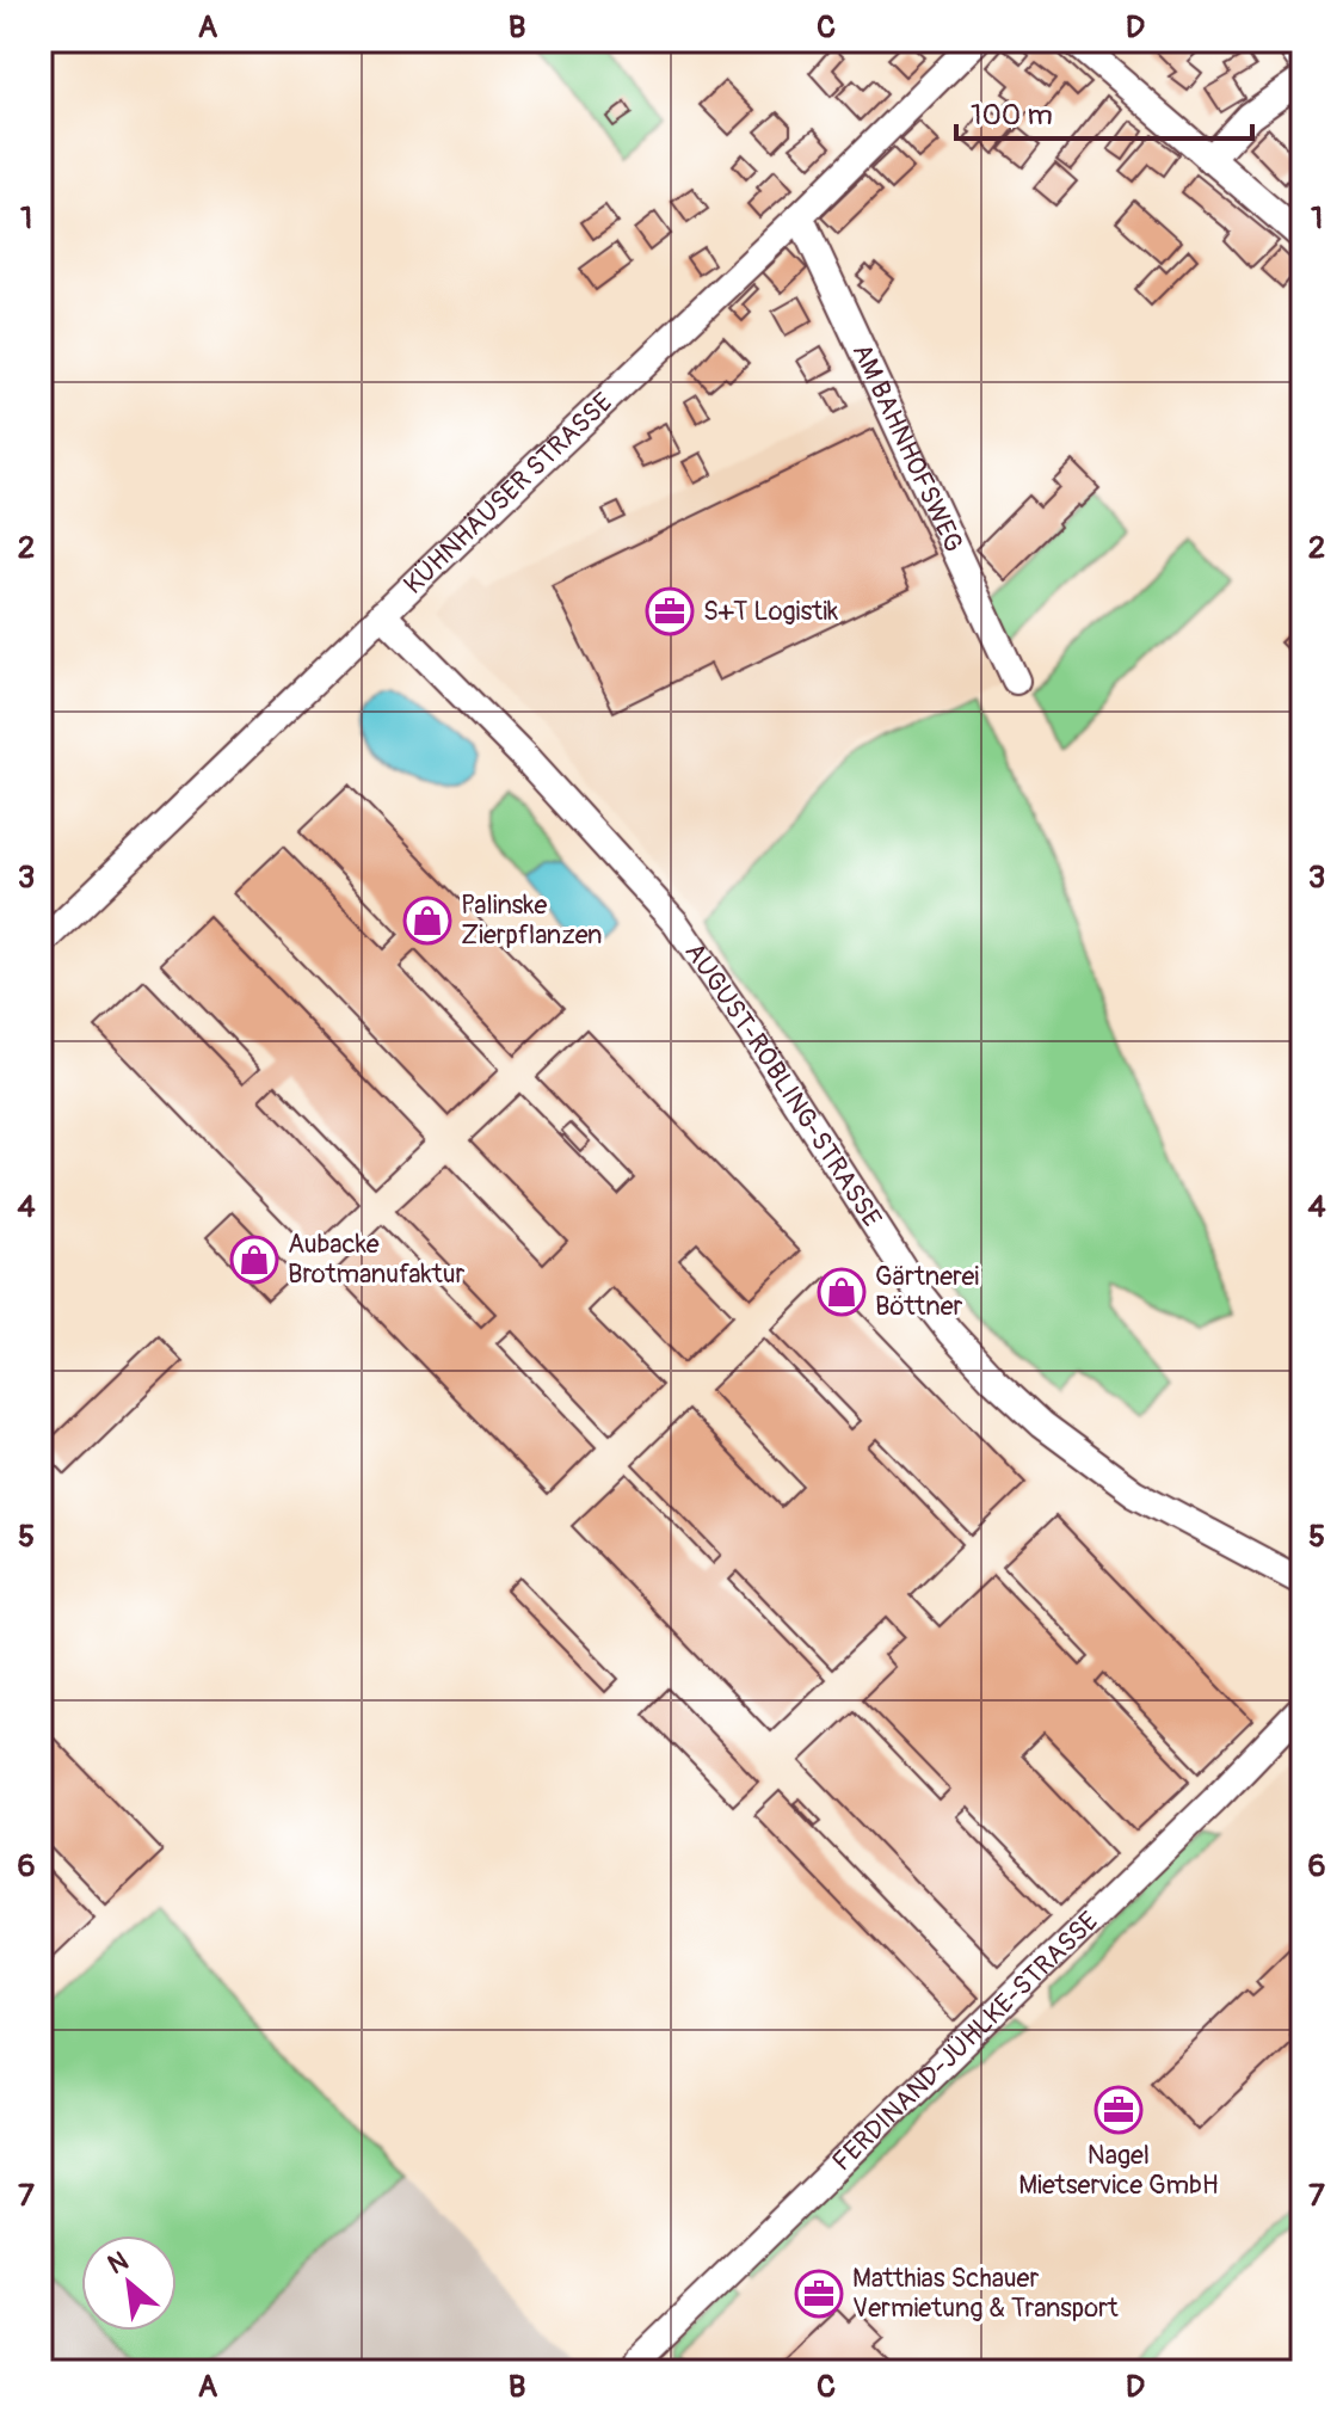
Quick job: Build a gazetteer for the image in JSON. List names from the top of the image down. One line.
{"streets":{"street":["AM BAHNHOFSWEG","KÜHNHÄUSER STRASSE","AUGUST-RÖBLING-STRASSE","FERDINAND-JÜHLKE-STRASSE"]},"crossings":[["AM BAHNHOFSWEG","KÜHNHÄUSER STRASSE"],["KÜHNHÄUSER STRASSE","AUGUST-RÖBLING-STRASSE"]],"places":{"office":["S+T Logistik","Nagel Mietservice GmbH","Matthias Schauer Vermietung & Transport"],"shop":["Palinske Zierpflanzen","Aubacke Brotmanufaktur","Gärtnerei Böttner"]},"scale_bar":"100 m","north":"top left","grid":{"columns":["A","B","C","D"],"rows":["1","2","3","4","5","6","7"]}}
